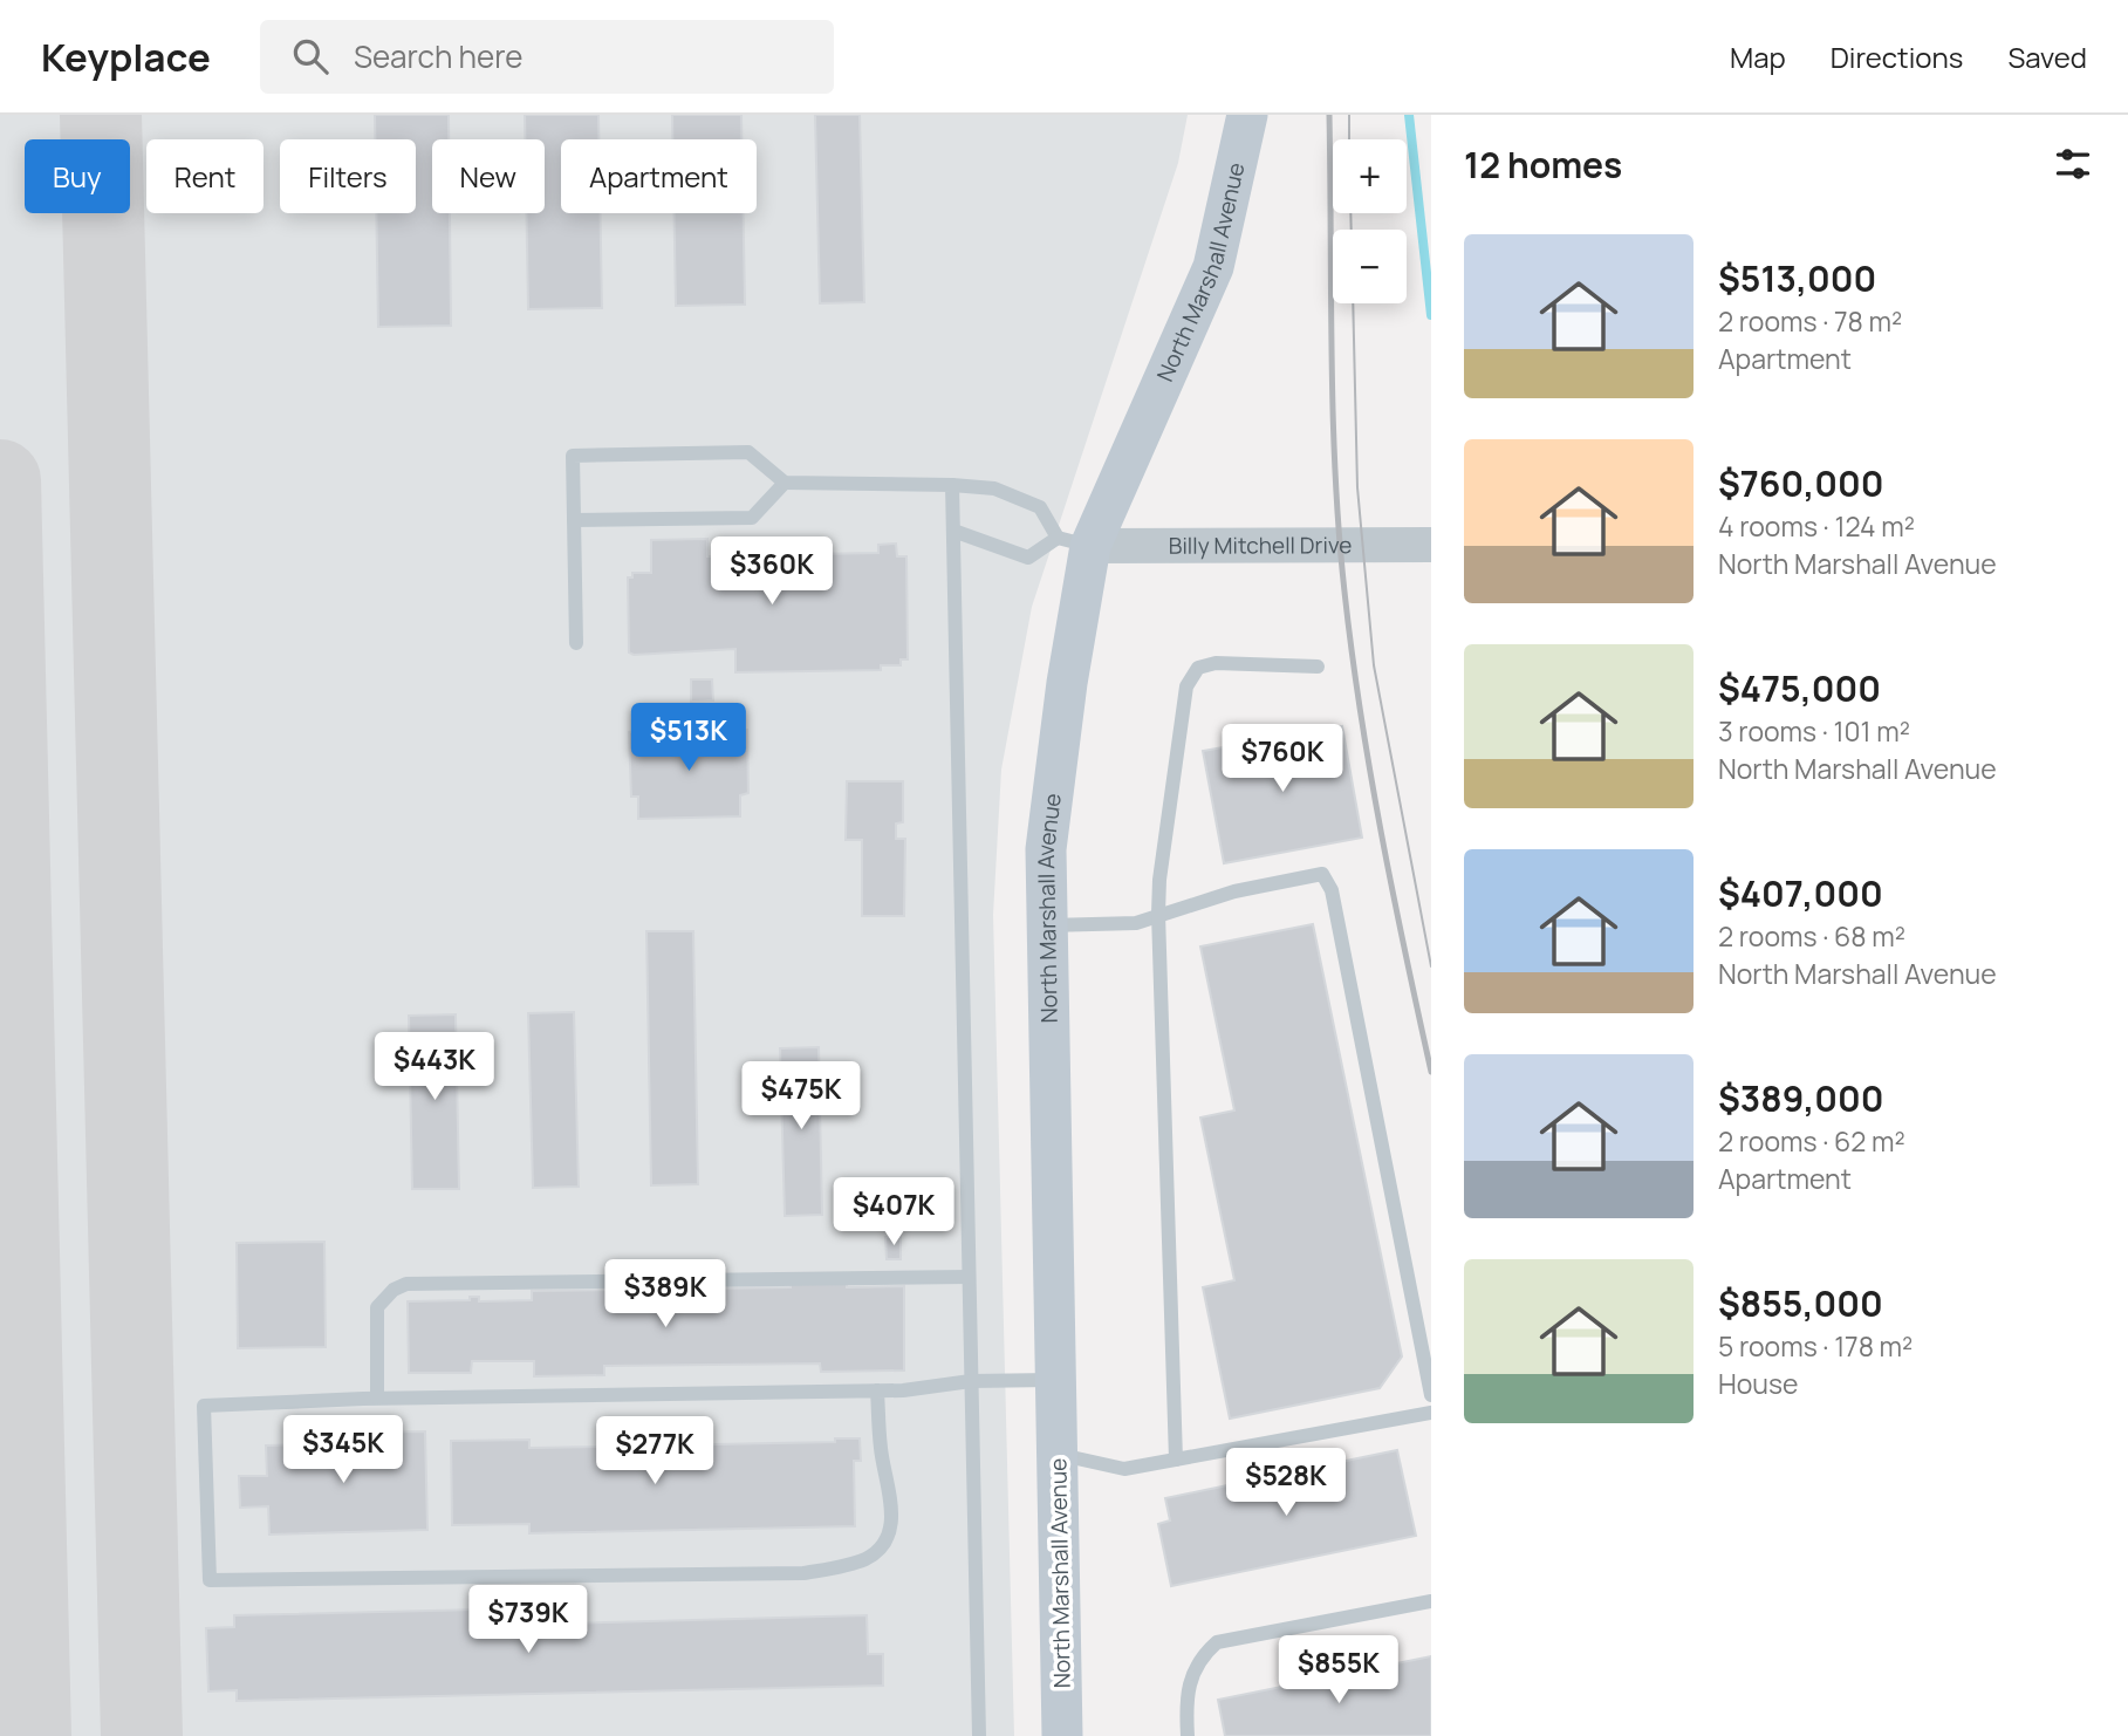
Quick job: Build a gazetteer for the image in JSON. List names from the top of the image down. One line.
{"streets":{"main road":["North Marshall Avenue"],"street":["Billy Mitchell Drive"]},"crossings":[["North Marshall Avenue","Billy Mitchell Drive"]],"page":{"header":"Keyplace","search":"Search here","nav":["Map","Directions","Saved"],"heading":"12 homes","map_buttons":["+","−"],"chip":["Buy","Rent","Filters","New","Apartment"],"list":[{"name":"$513,000","note":"2 rooms · 78 m² · Apartment"},{"name":"$760,000","note":"4 rooms · 124 m² · North Marshall Avenue"},{"name":"$475,000","note":"3 rooms · 101 m² · North Marshall Avenue"},{"name":"$407,000","note":"2 rooms · 68 m² · North Marshall Avenue"},{"name":"$389,000","note":"2 rooms · 62 m² · Apartment"},{"name":"$855,000","note":"5 rooms · 178 m² · House"}],"price":["$360K","$513K","$760K","$443K","$475K","$407K","$389K","$345K","$277K","$528K","$739K","$855K"]}}
